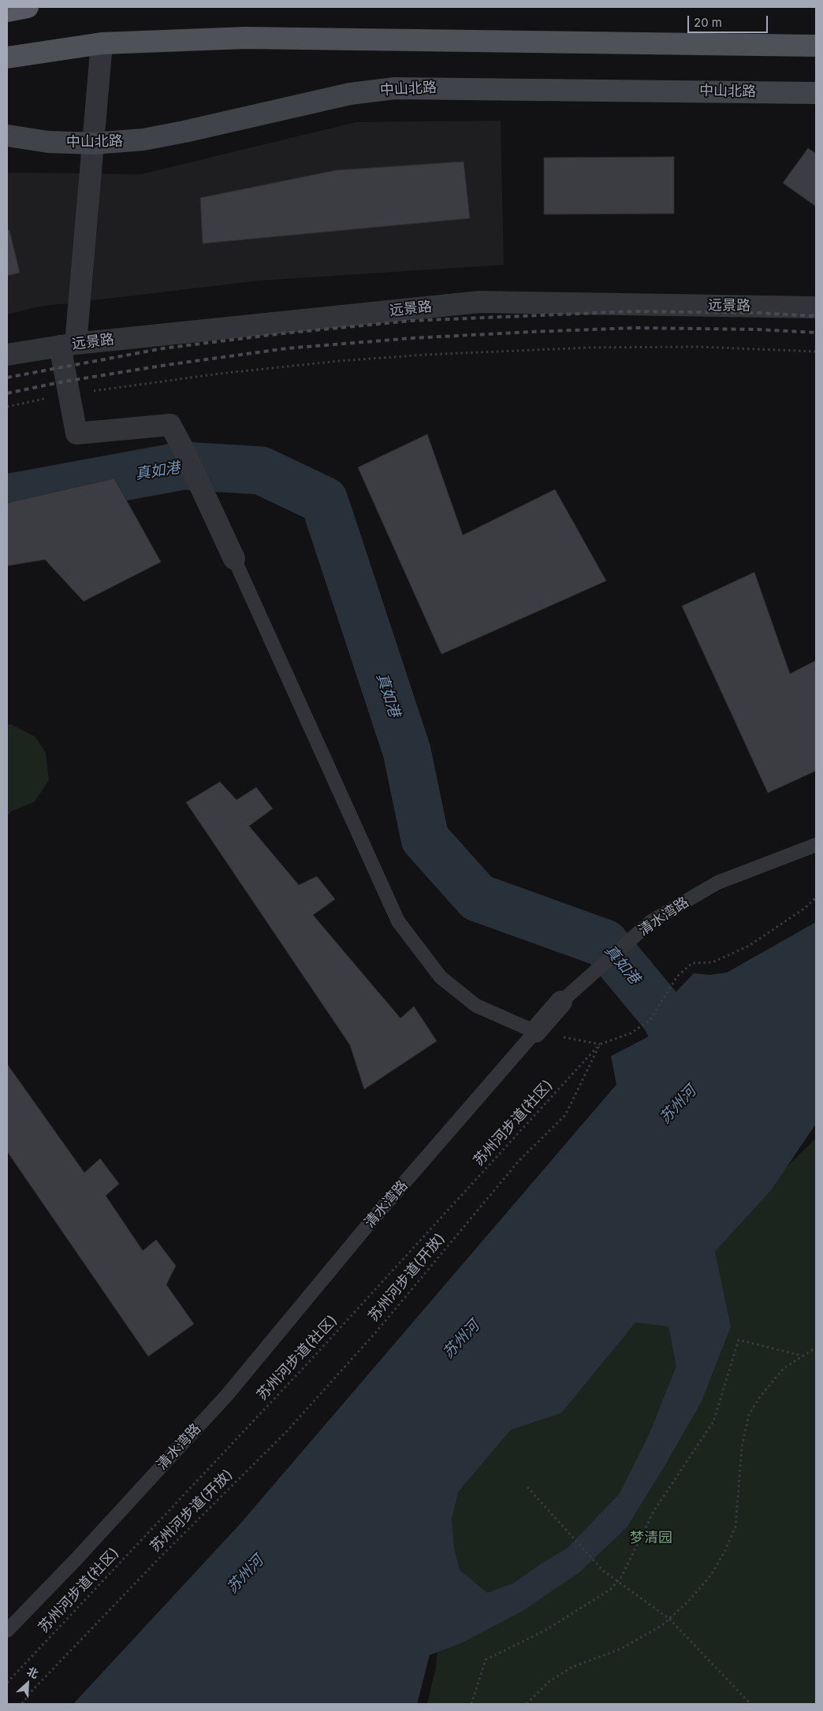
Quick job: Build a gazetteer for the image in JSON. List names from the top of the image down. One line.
{"streets":{"main road":["中山北路"],"street":["远景路","清水湾路"],"path":["苏州河步道(社区)","苏州河步道(开放)"]},"crossings":[["苏州河步道(社区)","苏州河步道(开放)"]],"water":["真如港","苏州河"],"parks":["梦清园"],"scale_bar":"20 m","north":"top right"}
